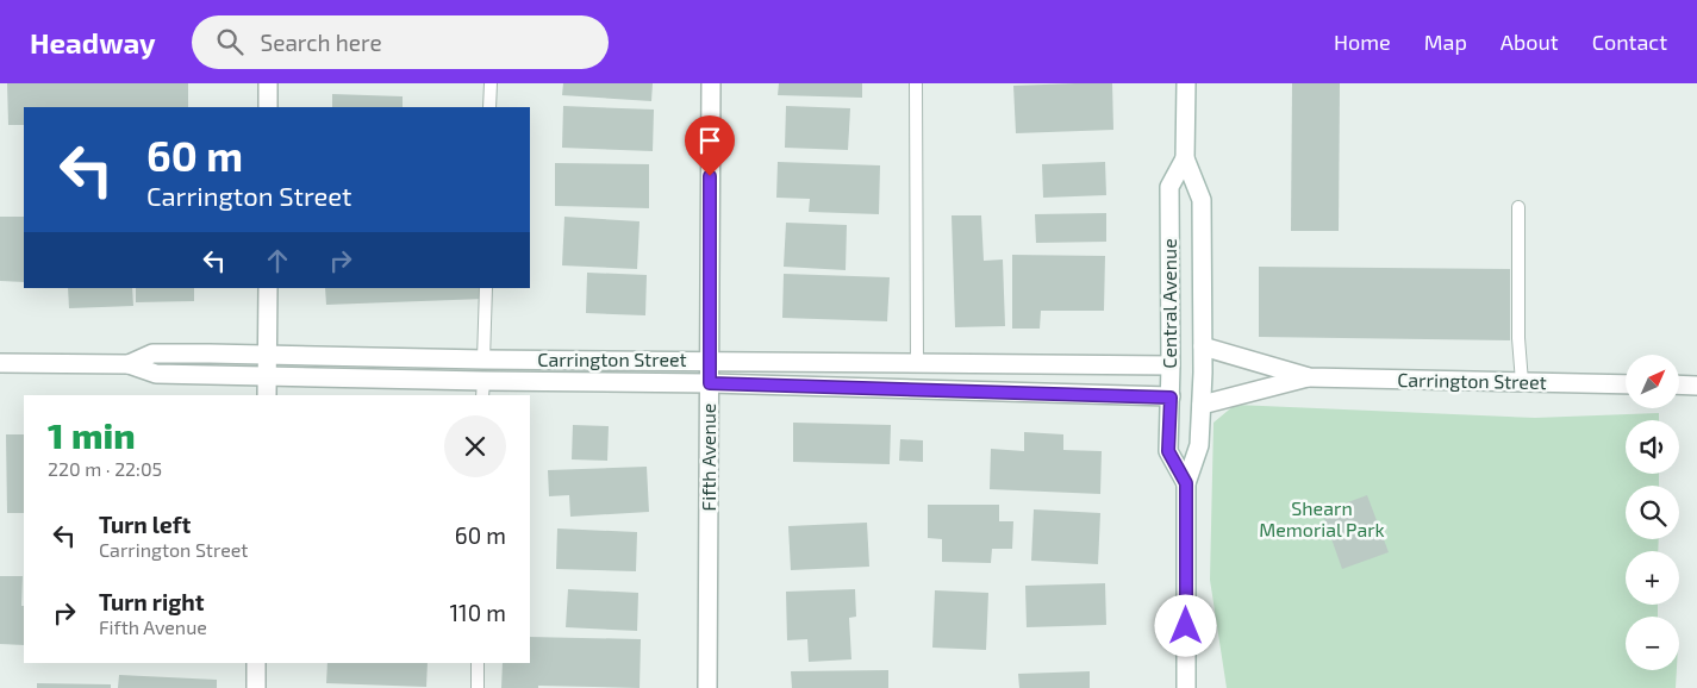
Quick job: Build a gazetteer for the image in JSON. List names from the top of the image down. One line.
{"streets":{"street":["Central Avenue","Carrington Street","Fifth Avenue"]},"crossings":[["Central Avenue","Carrington Street"],["Carrington Street","Fifth Avenue"]],"parks":["Shearn Memorial Park"],"north":"top right","page":{"header":"Headway","search":"Search here","nav":["Home","Map","About","Contact"],"turn":["60 m","Carrington Street"],"map_buttons":["+","−"],"heading":["1 min","220 m · 22:05"],"list":[{"name":"Turn left","note":"Carrington Street","value":"60 m"},{"name":"Turn right","note":"Fifth Avenue","value":"110 m"}]}}
